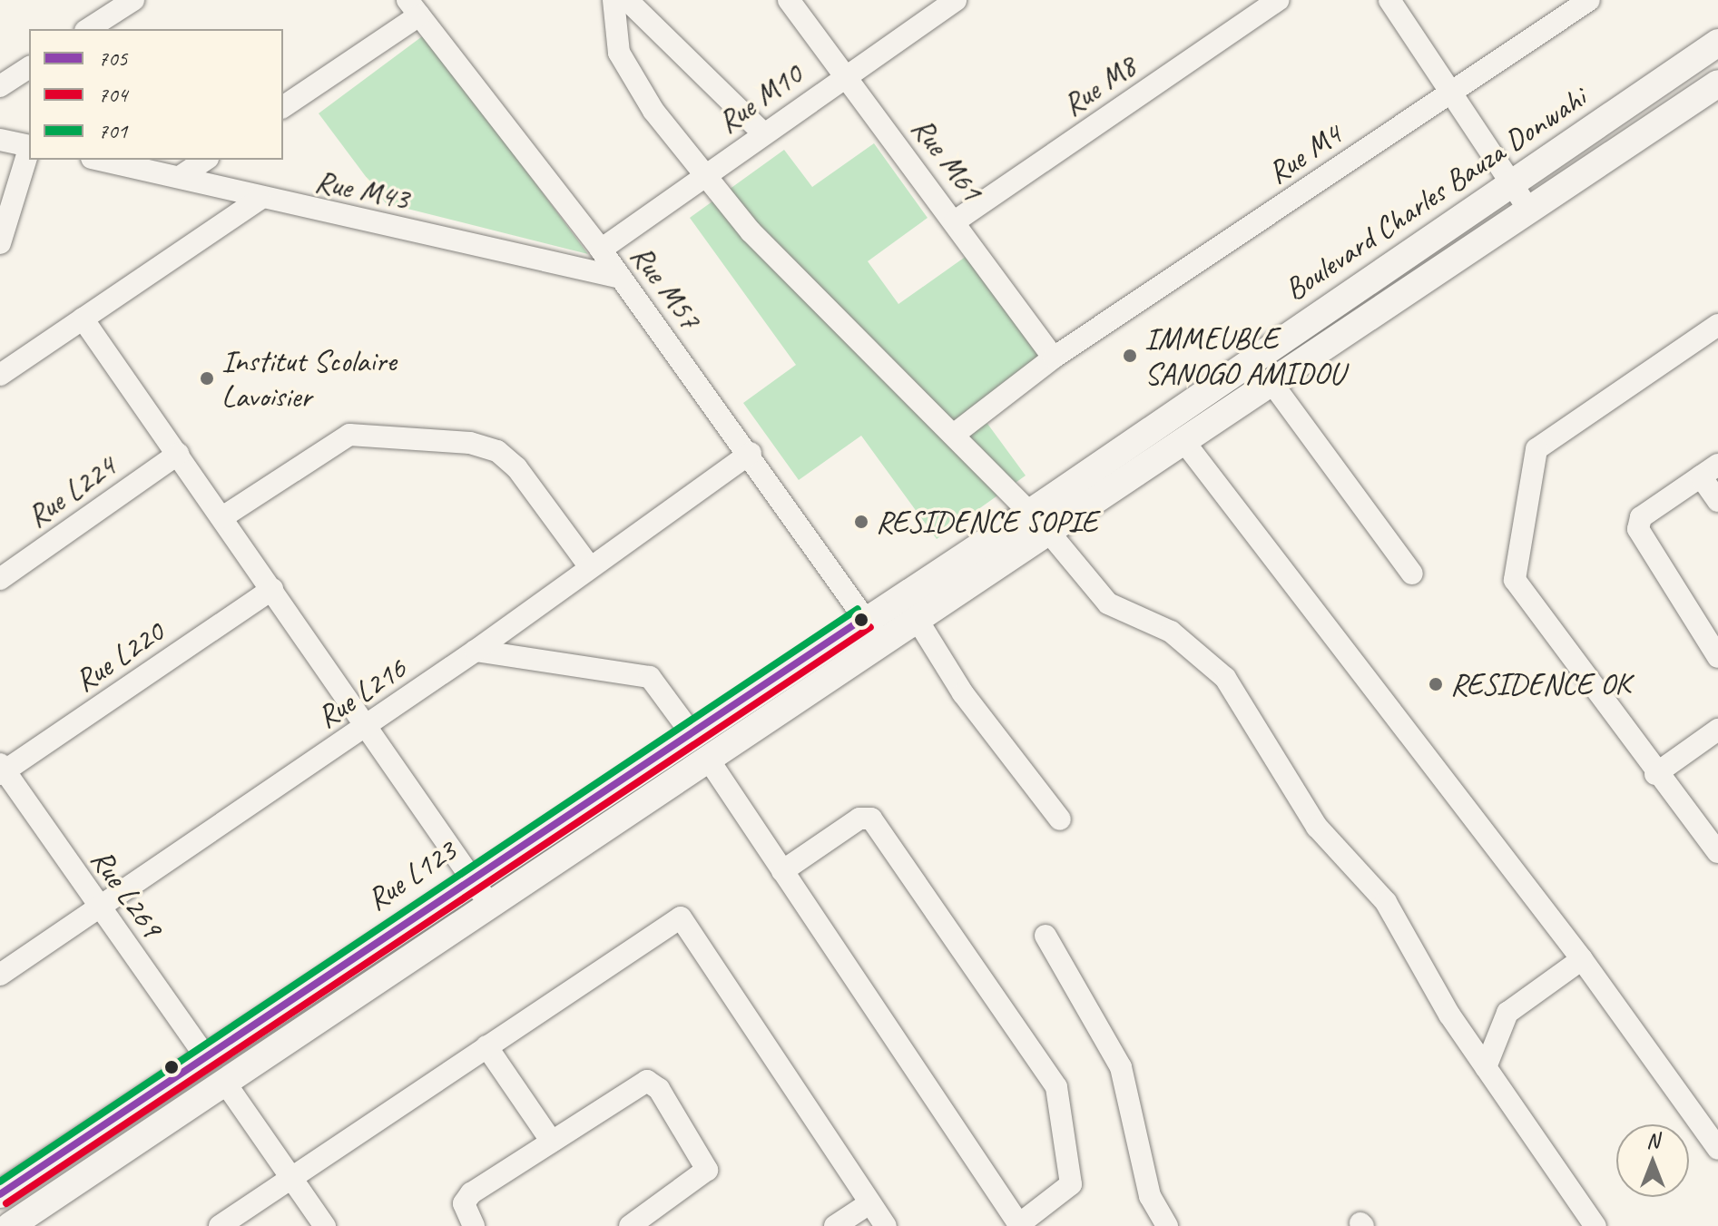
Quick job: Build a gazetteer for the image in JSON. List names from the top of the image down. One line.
{"streets":{"main road":["Boulevard Charles Bauza Donwahi","Rue L123"],"street":["Rue M8","Rue M10","Rue M4","Rue M61","Rue M43","Rue M57","Rue L224","Rue L220","Rue L216","Rue L269"]},"crossings":[["Rue M8","Rue M61"],["Rue M10","Rue M61"],["Rue M10","Rue M57"],["Rue M4","Rue M61"],["Rue M43","Rue M57"],["Boulevard Charles Bauza Donwahi","Rue M57"],["Boulevard Charles Bauza Donwahi","Rue L123"],["Rue M57","Rue L216"],["Rue M57","Rue L123"],["Rue L220","Rue L269"],["Rue L216","Rue L269"],["Rue L123","Rue L269"]],"places":["IMMEUBLE SANOGO AMIDOU","Institut Scolaire Lavoisier","RESIDENCE SOPIE","RESIDENCE OK"],"lines":["transit line 701","transit line 705","transit line 704"],"legend":["705","704","701"],"north":"top"}
